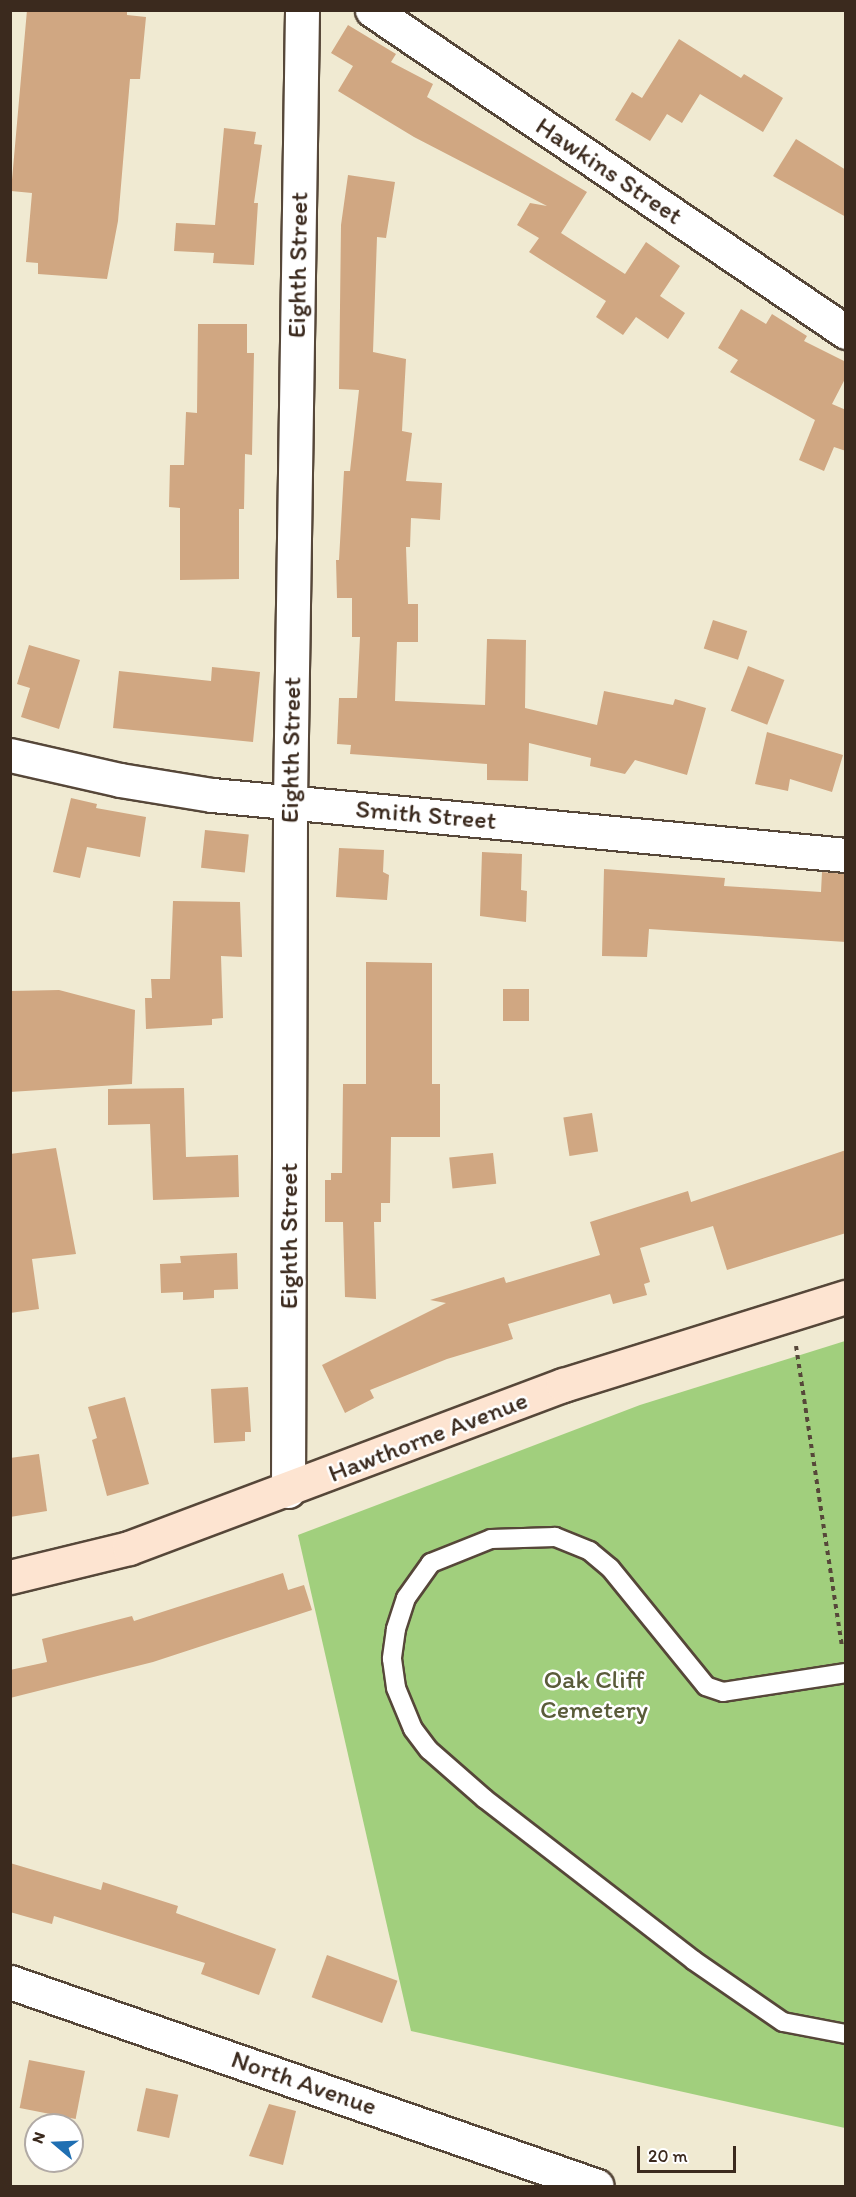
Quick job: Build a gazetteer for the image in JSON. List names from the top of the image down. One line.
{"streets":{"street":["Hawkins Street","Eighth Street","Smith Street","Hawthorne Avenue","North Avenue"]},"crossings":[["Eighth Street","Smith Street"],["Eighth Street","Hawthorne Avenue"]],"parks":["Oak Cliff Cemetery"],"scale_bar":"20 m","north":"left"}
